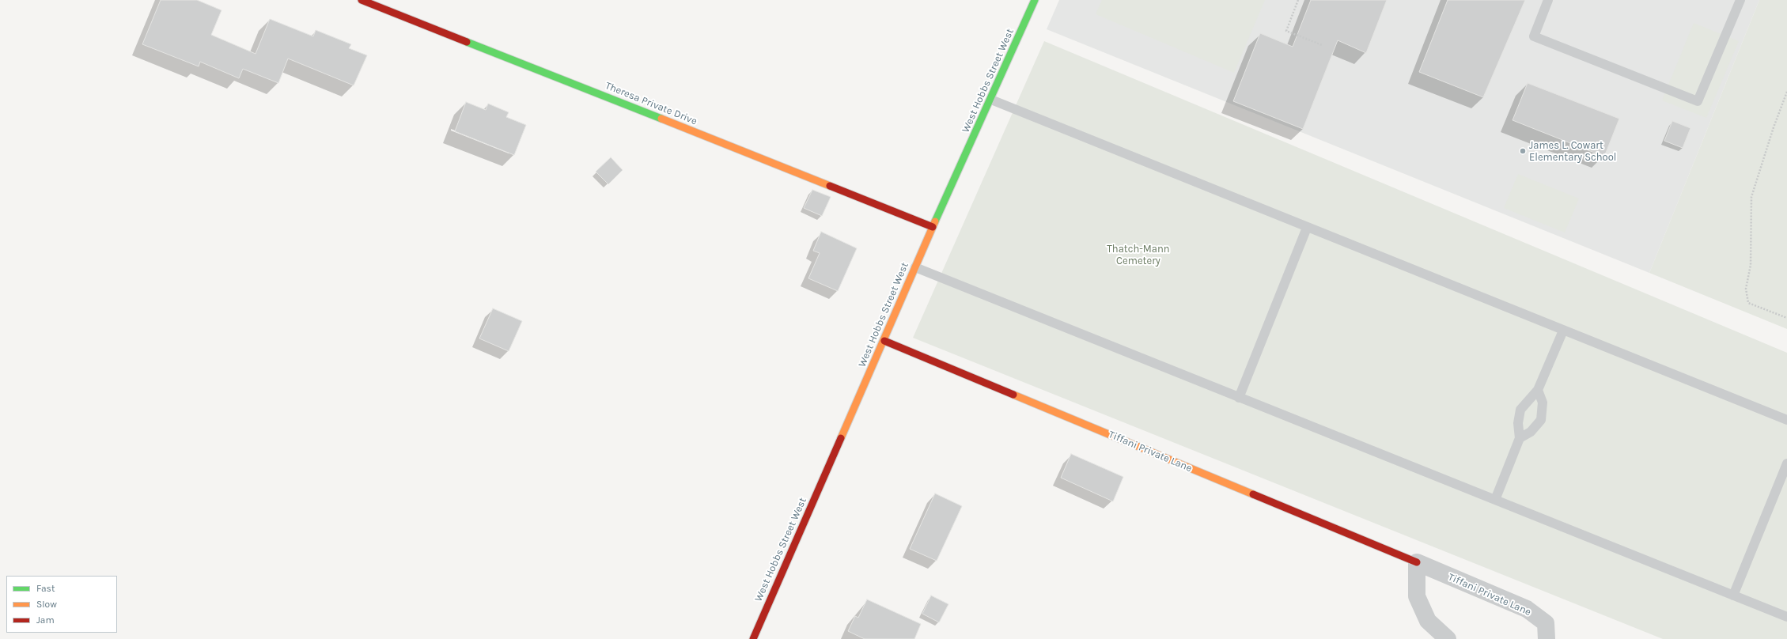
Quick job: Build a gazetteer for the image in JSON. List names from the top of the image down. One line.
{"streets":{"street":["West Hobbs Street West","Theresa Private Drive","Tiffani Private Lane"]},"crossings":[["West Hobbs Street West","Theresa Private Drive"],["West Hobbs Street West","Tiffani Private Lane"]],"parks":["Thatch-Mann Cemetery"],"places":["James L. Cowart Elementary School"],"legend":["Fast","Slow","Jam"]}
